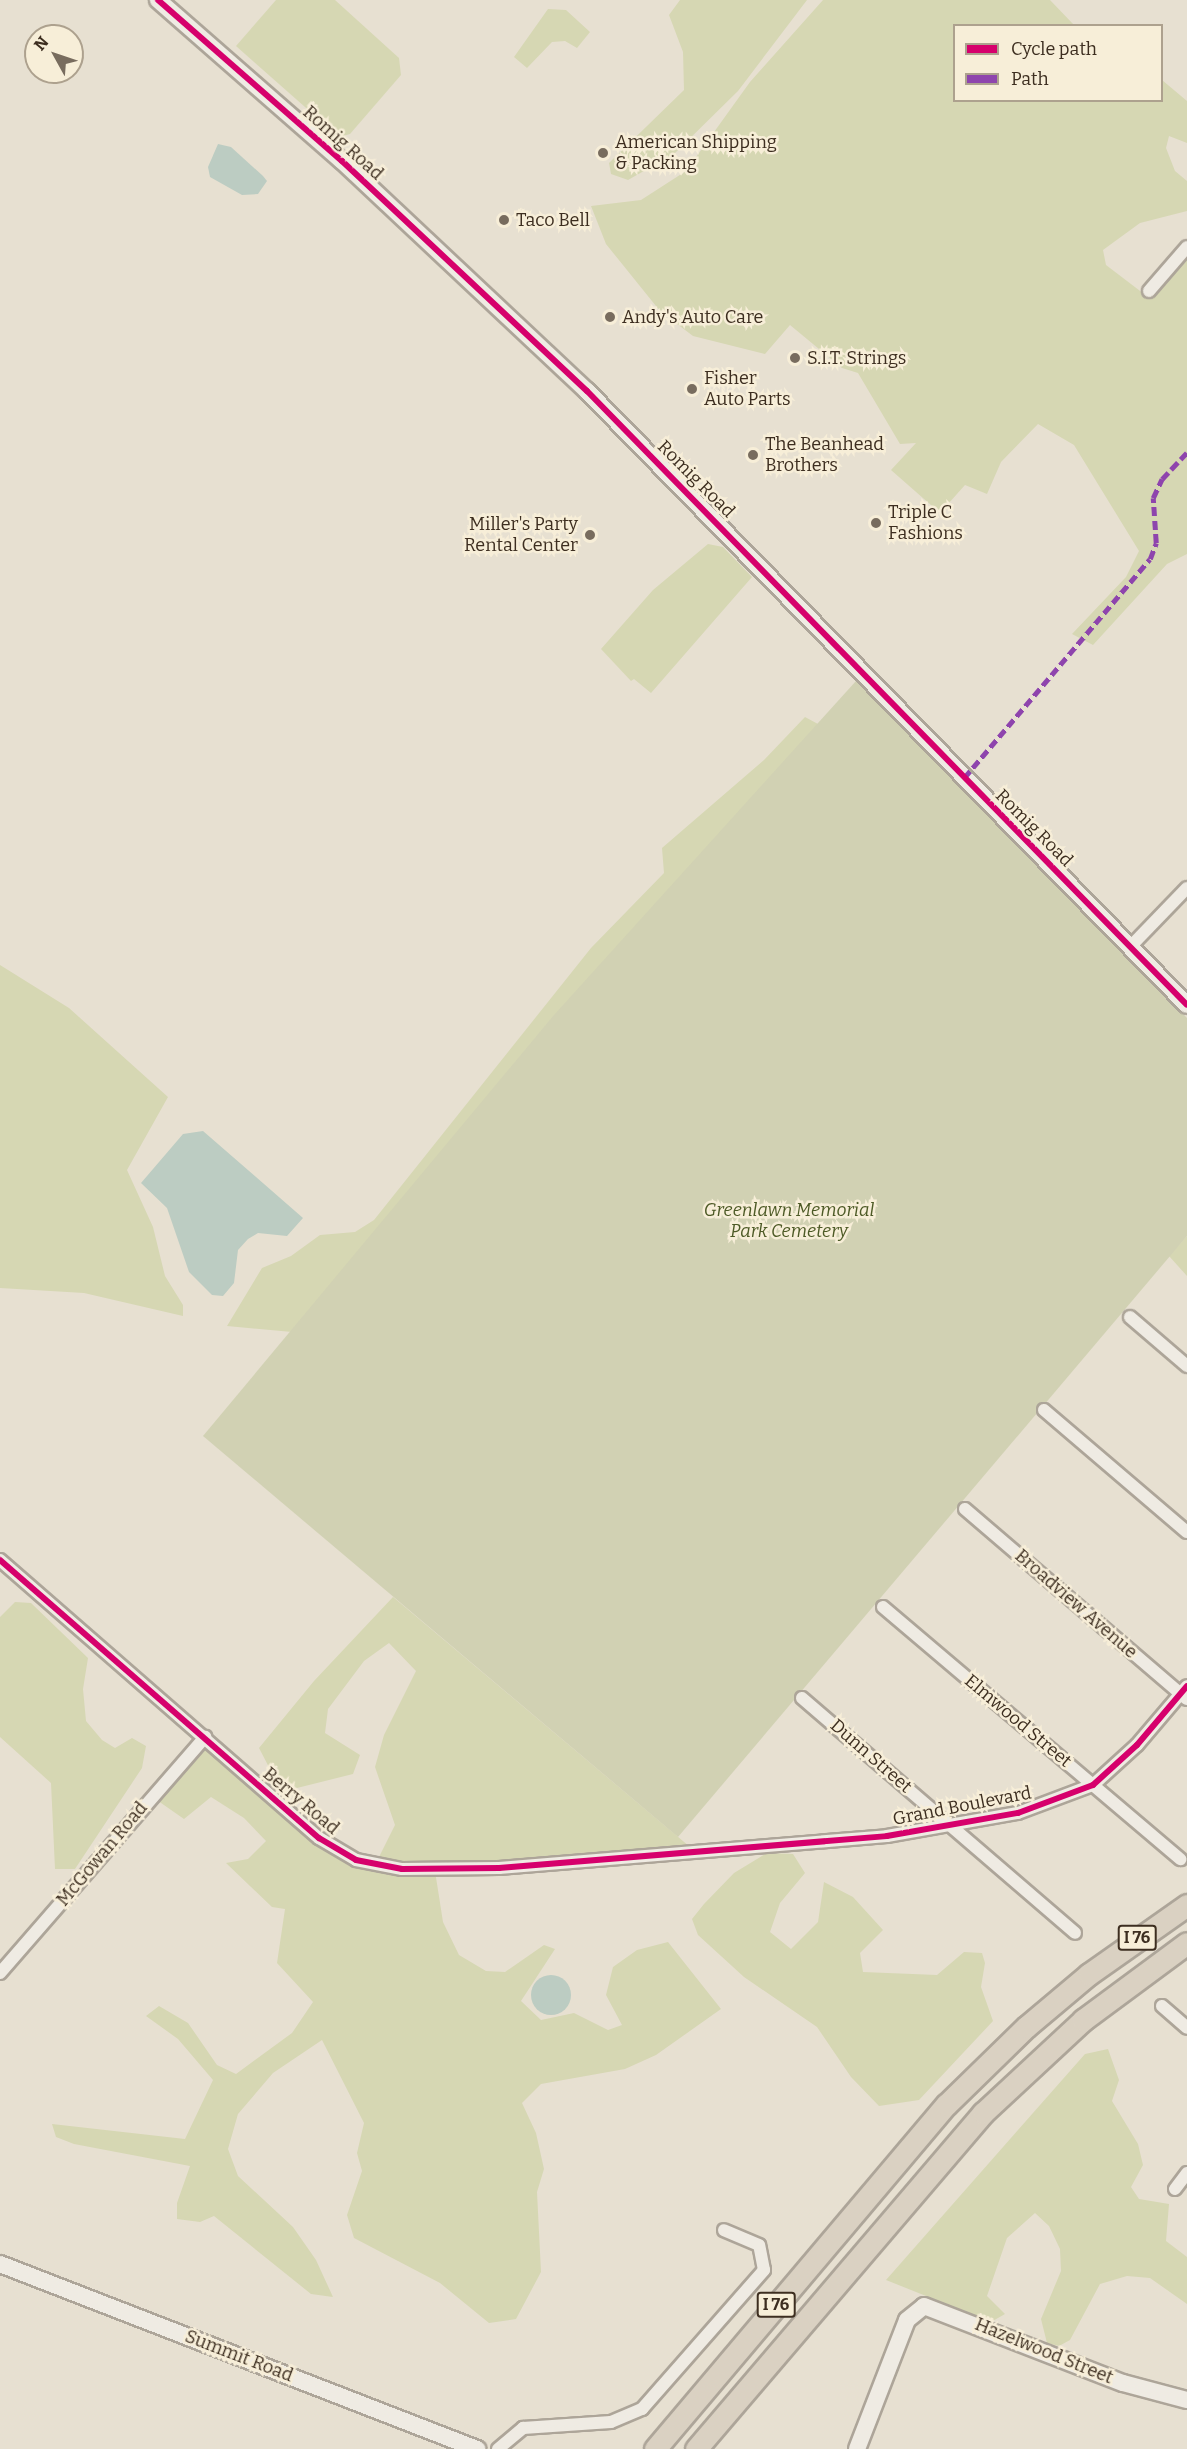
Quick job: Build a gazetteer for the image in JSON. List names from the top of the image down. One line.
{"streets":{"highway":["I 76"],"street":["Romig Road","Broadview Avenue","Elmwood Street","Dunn Street","Berry Road","Grand Boulevard","McGowan Road","Hazelwood Street","Summit Road"]},"crossings":[["Broadview Avenue","Grand Boulevard"],["Elmwood Street","Grand Boulevard"],["Dunn Street","Grand Boulevard"],["Berry Road","Grand Boulevard"],["Berry Road","McGowan Road"]],"parks":["Greenlawn Memorial Park Cemetery"],"places":["American Shipping & Packing","Taco Bell","Andy's Auto Care","S.I.T. Strings","Fisher Auto Parts","The Beanhead Brothers","Triple C Fashions","Miller's Party Rental Center"],"legend":["Cycle path","Path"],"north":"top left"}
